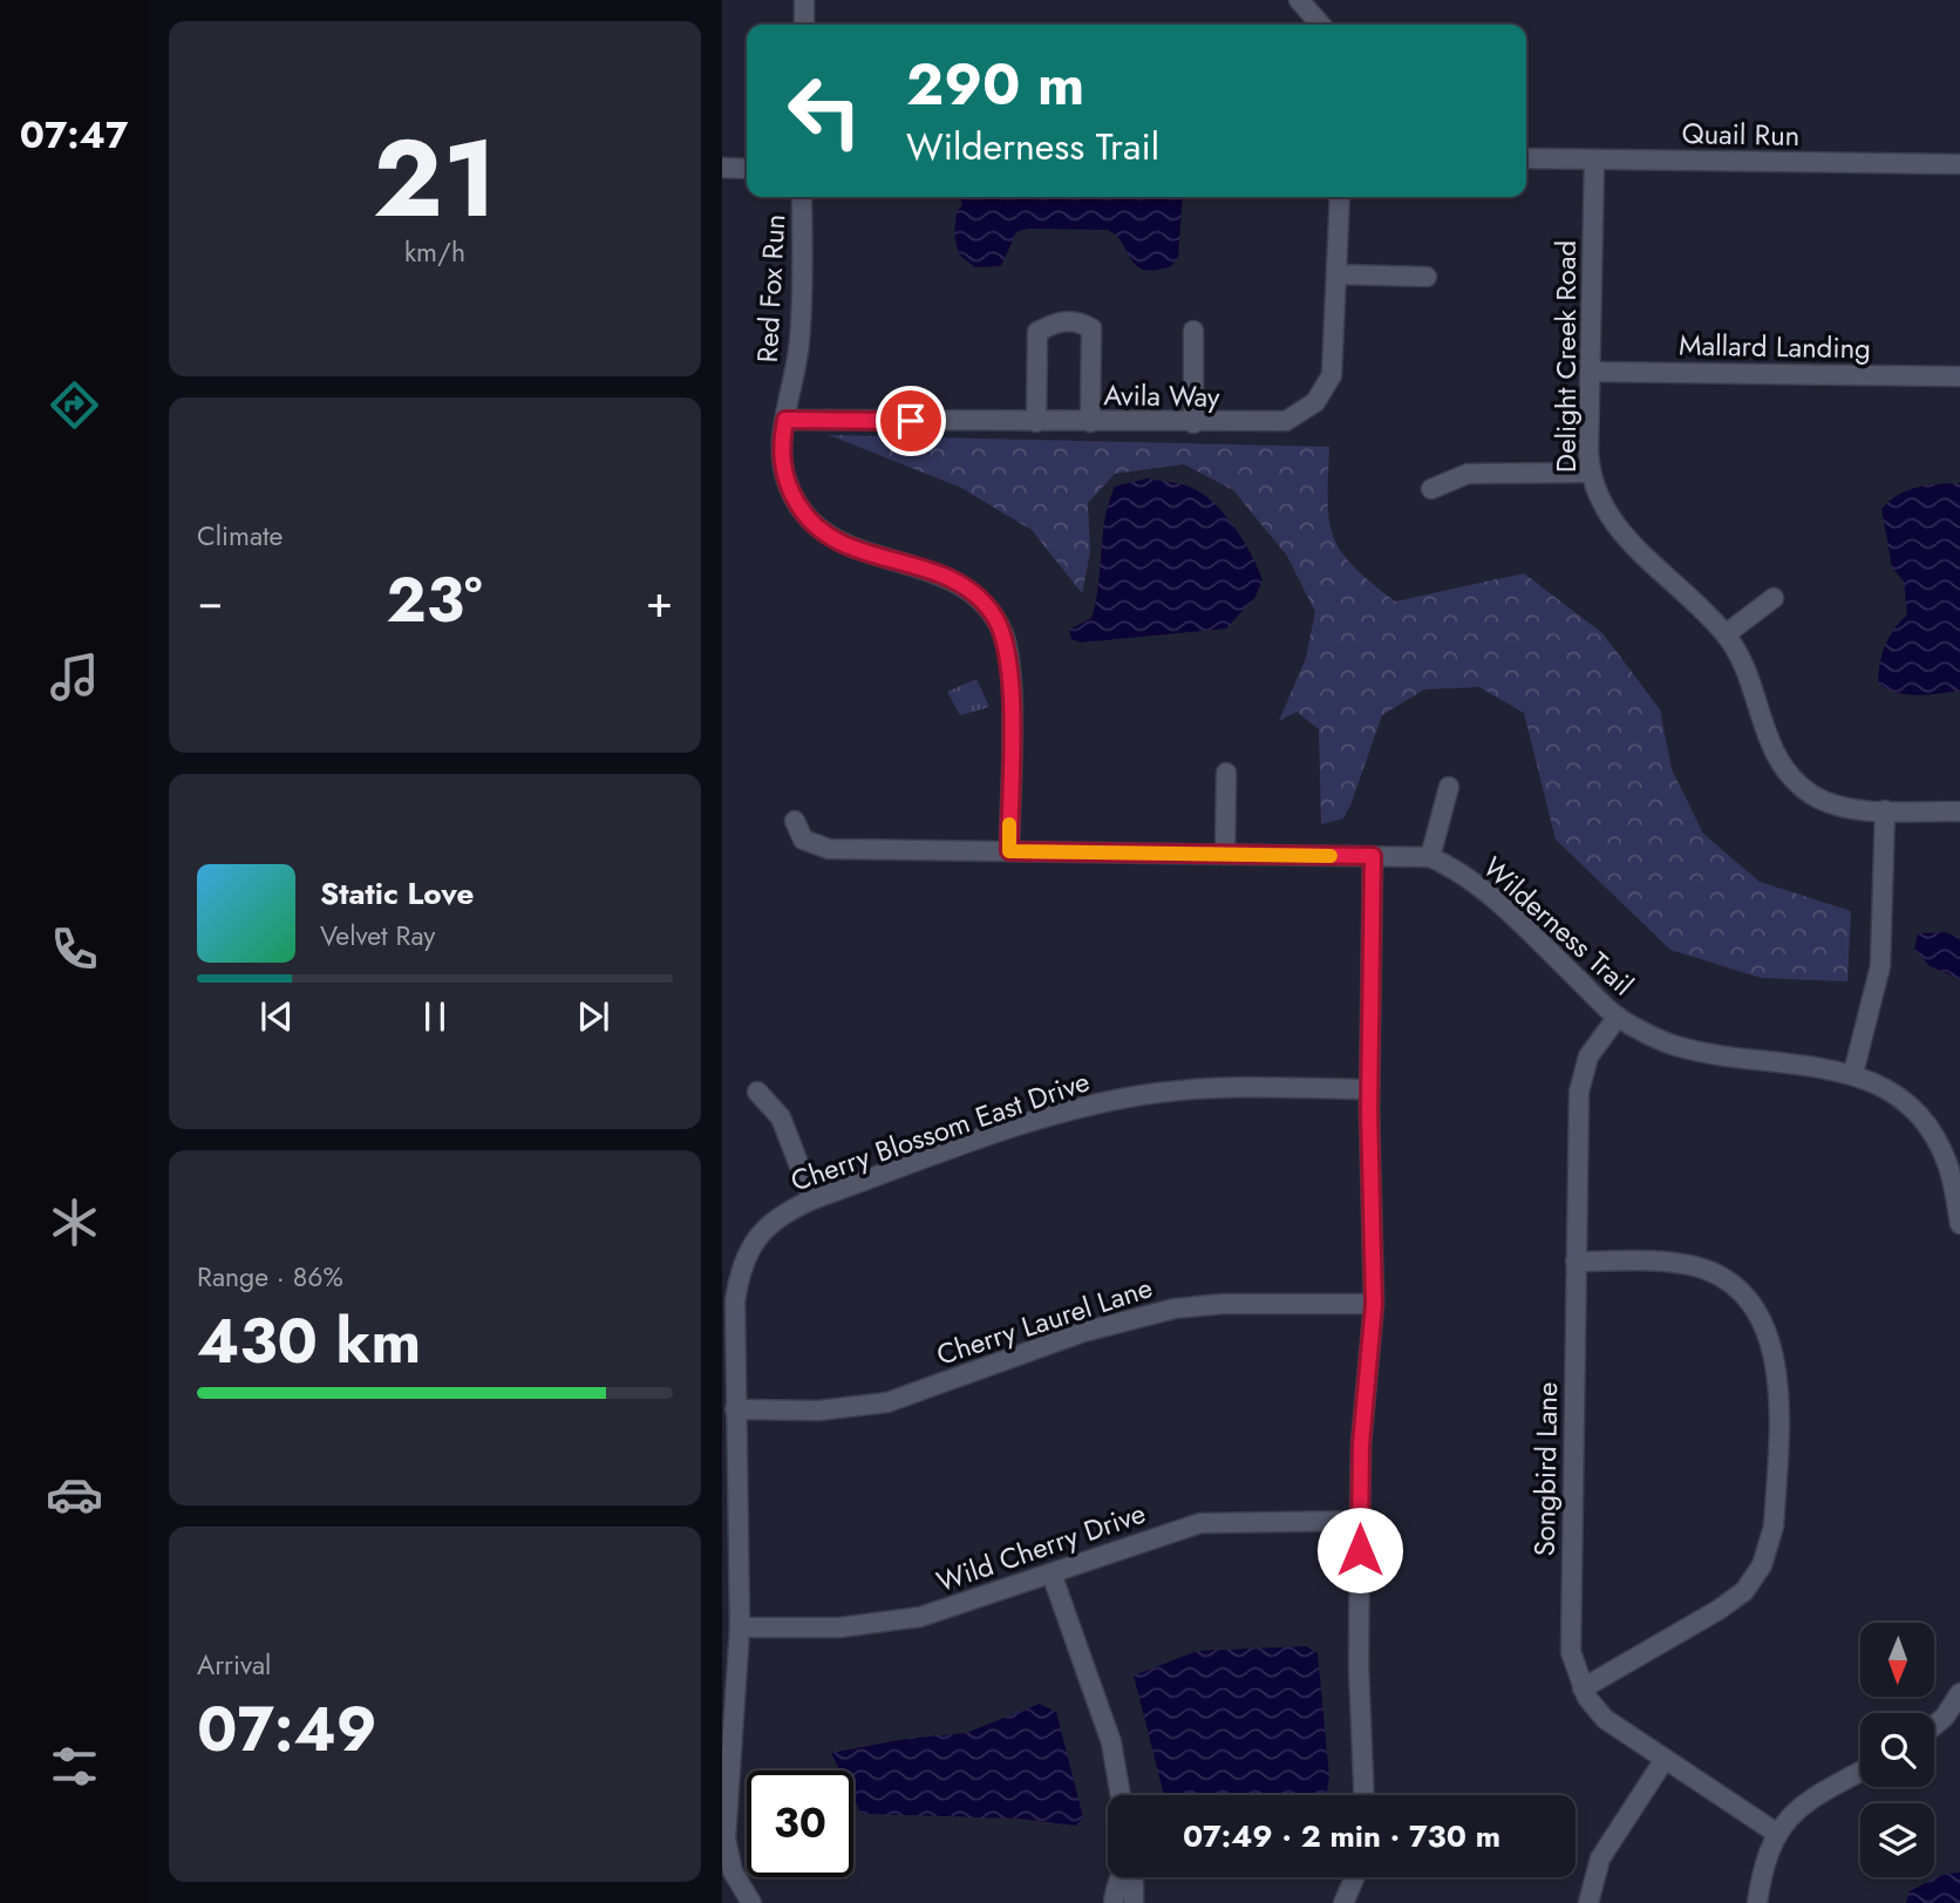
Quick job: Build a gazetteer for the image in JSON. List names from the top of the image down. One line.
{"streets":{"street":["Quail Run","Red Fox Run","Mallard Landing","Delight Creek Road","Avila Way","Wilderness Trail","Cherry Blossom East Drive","Cherry Laurel Lane","Songbird Lane","Wild Cherry Drive"]},"crossings":[["Quail Run","Delight Creek Road"],["Red Fox Run","Avila Way"],["Red Fox Run","Wilderness Trail"],["Mallard Landing","Delight Creek Road"],["Wilderness Trail","Songbird Lane"],["Cherry Blossom East Drive","Cherry Laurel Lane"],["Cherry Blossom East Drive","Wild Cherry Drive"]],"north":"bottom","page":{"tabs":"07:47","tile":[["21","km/h"],"Climate",["Range · 86%","430 km"],["Arrival","07:49"]],"turn":["290 m","Wilderness Trail"],"heat":["−","23°","+"],"song":["Static Love","Velvet Ray"],"limit":"30","trip":"07:49 · 2 min · 730 m"}}
